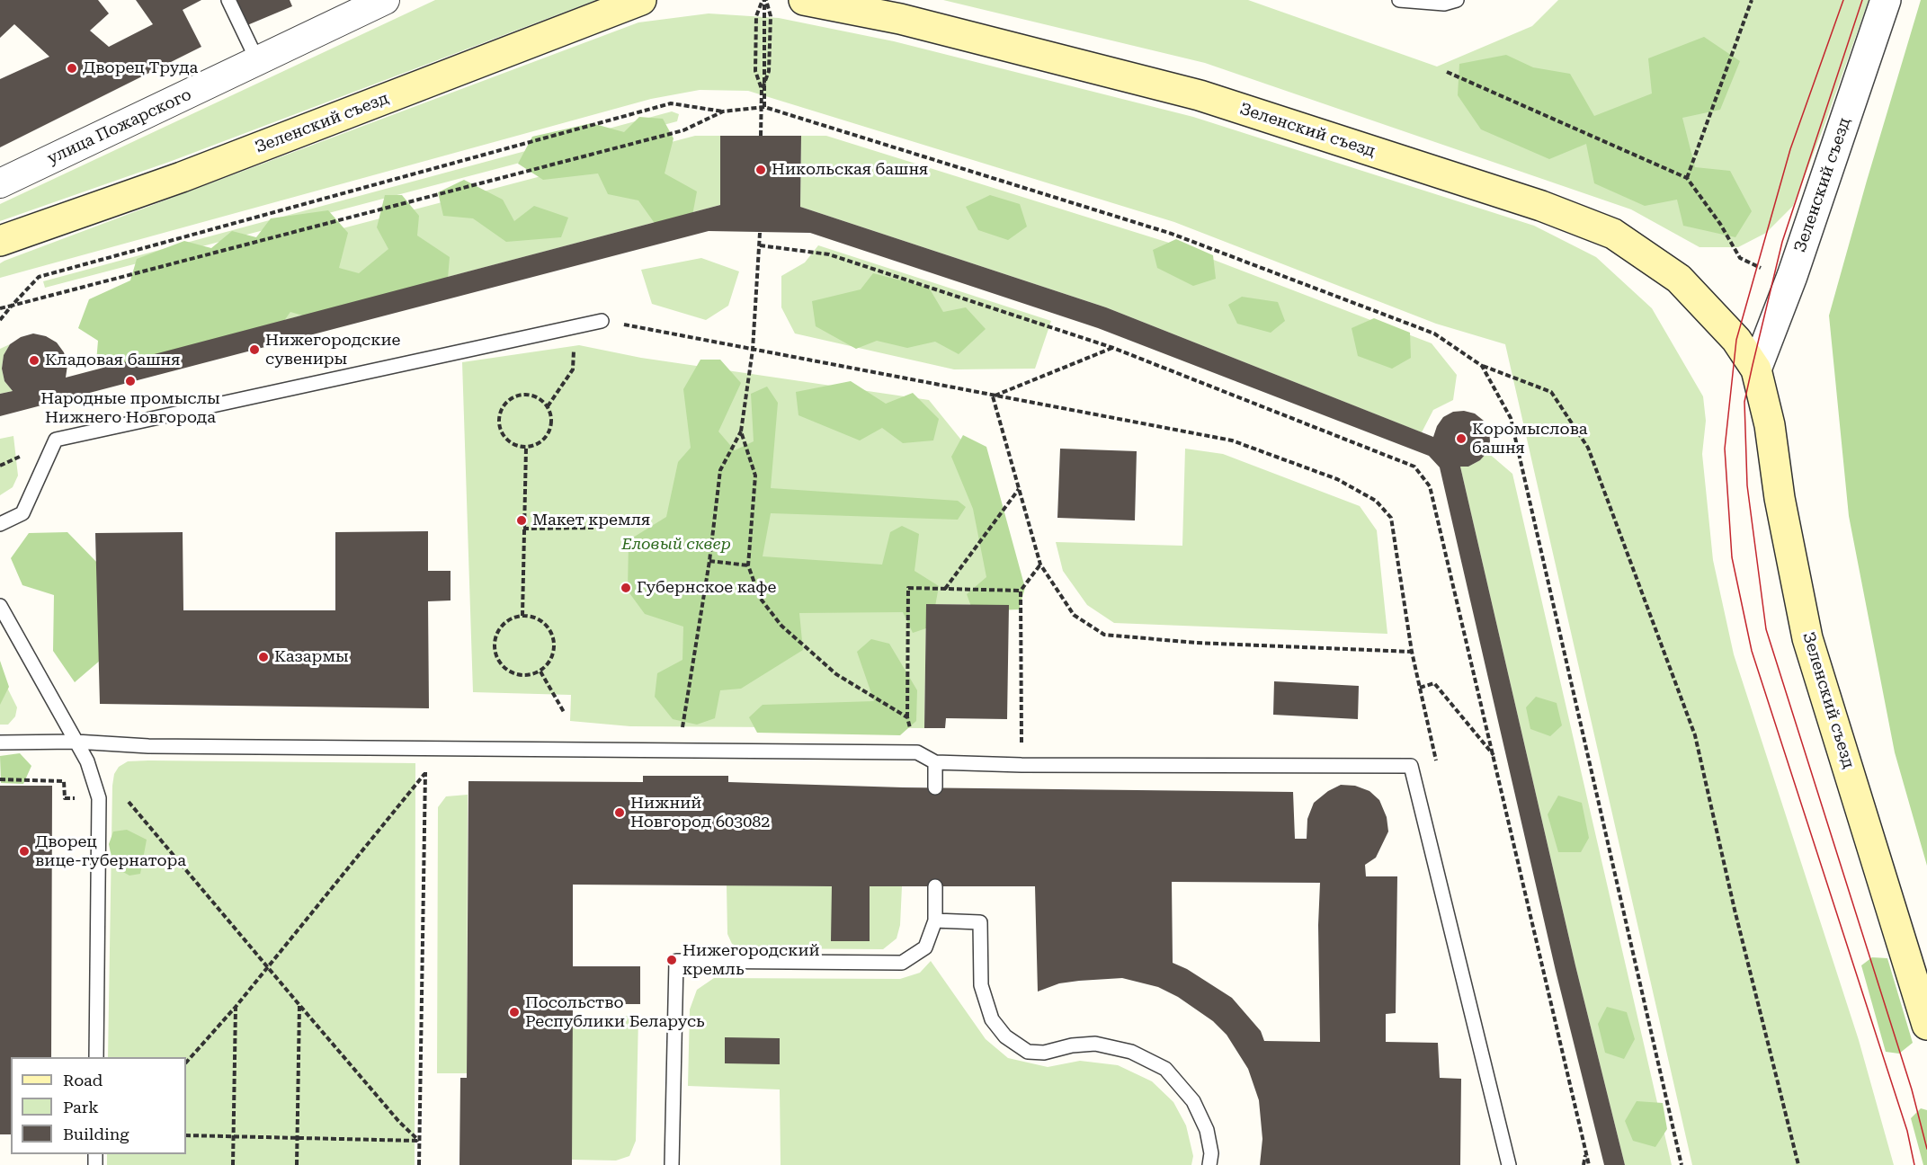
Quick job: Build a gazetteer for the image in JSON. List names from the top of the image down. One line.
{"streets":{"main road":["Зеленский съезд"],"street":["улица Пожарского"]},"parks":["Еловый сквер"],"places":["Дворец Труда","Никольская башня","Нижегородские сувениры","Кладовая башня","Народные промыслы Нижнего Новгорода","Коромыслова башня","Макет кремля","Губернское кафе","Казармы","Нижний Новгород 603082","Дворец вице-губернатора","Нижегородский кремль","Посольство Республики Беларусь"],"legend":["Road","Park","Building"]}
